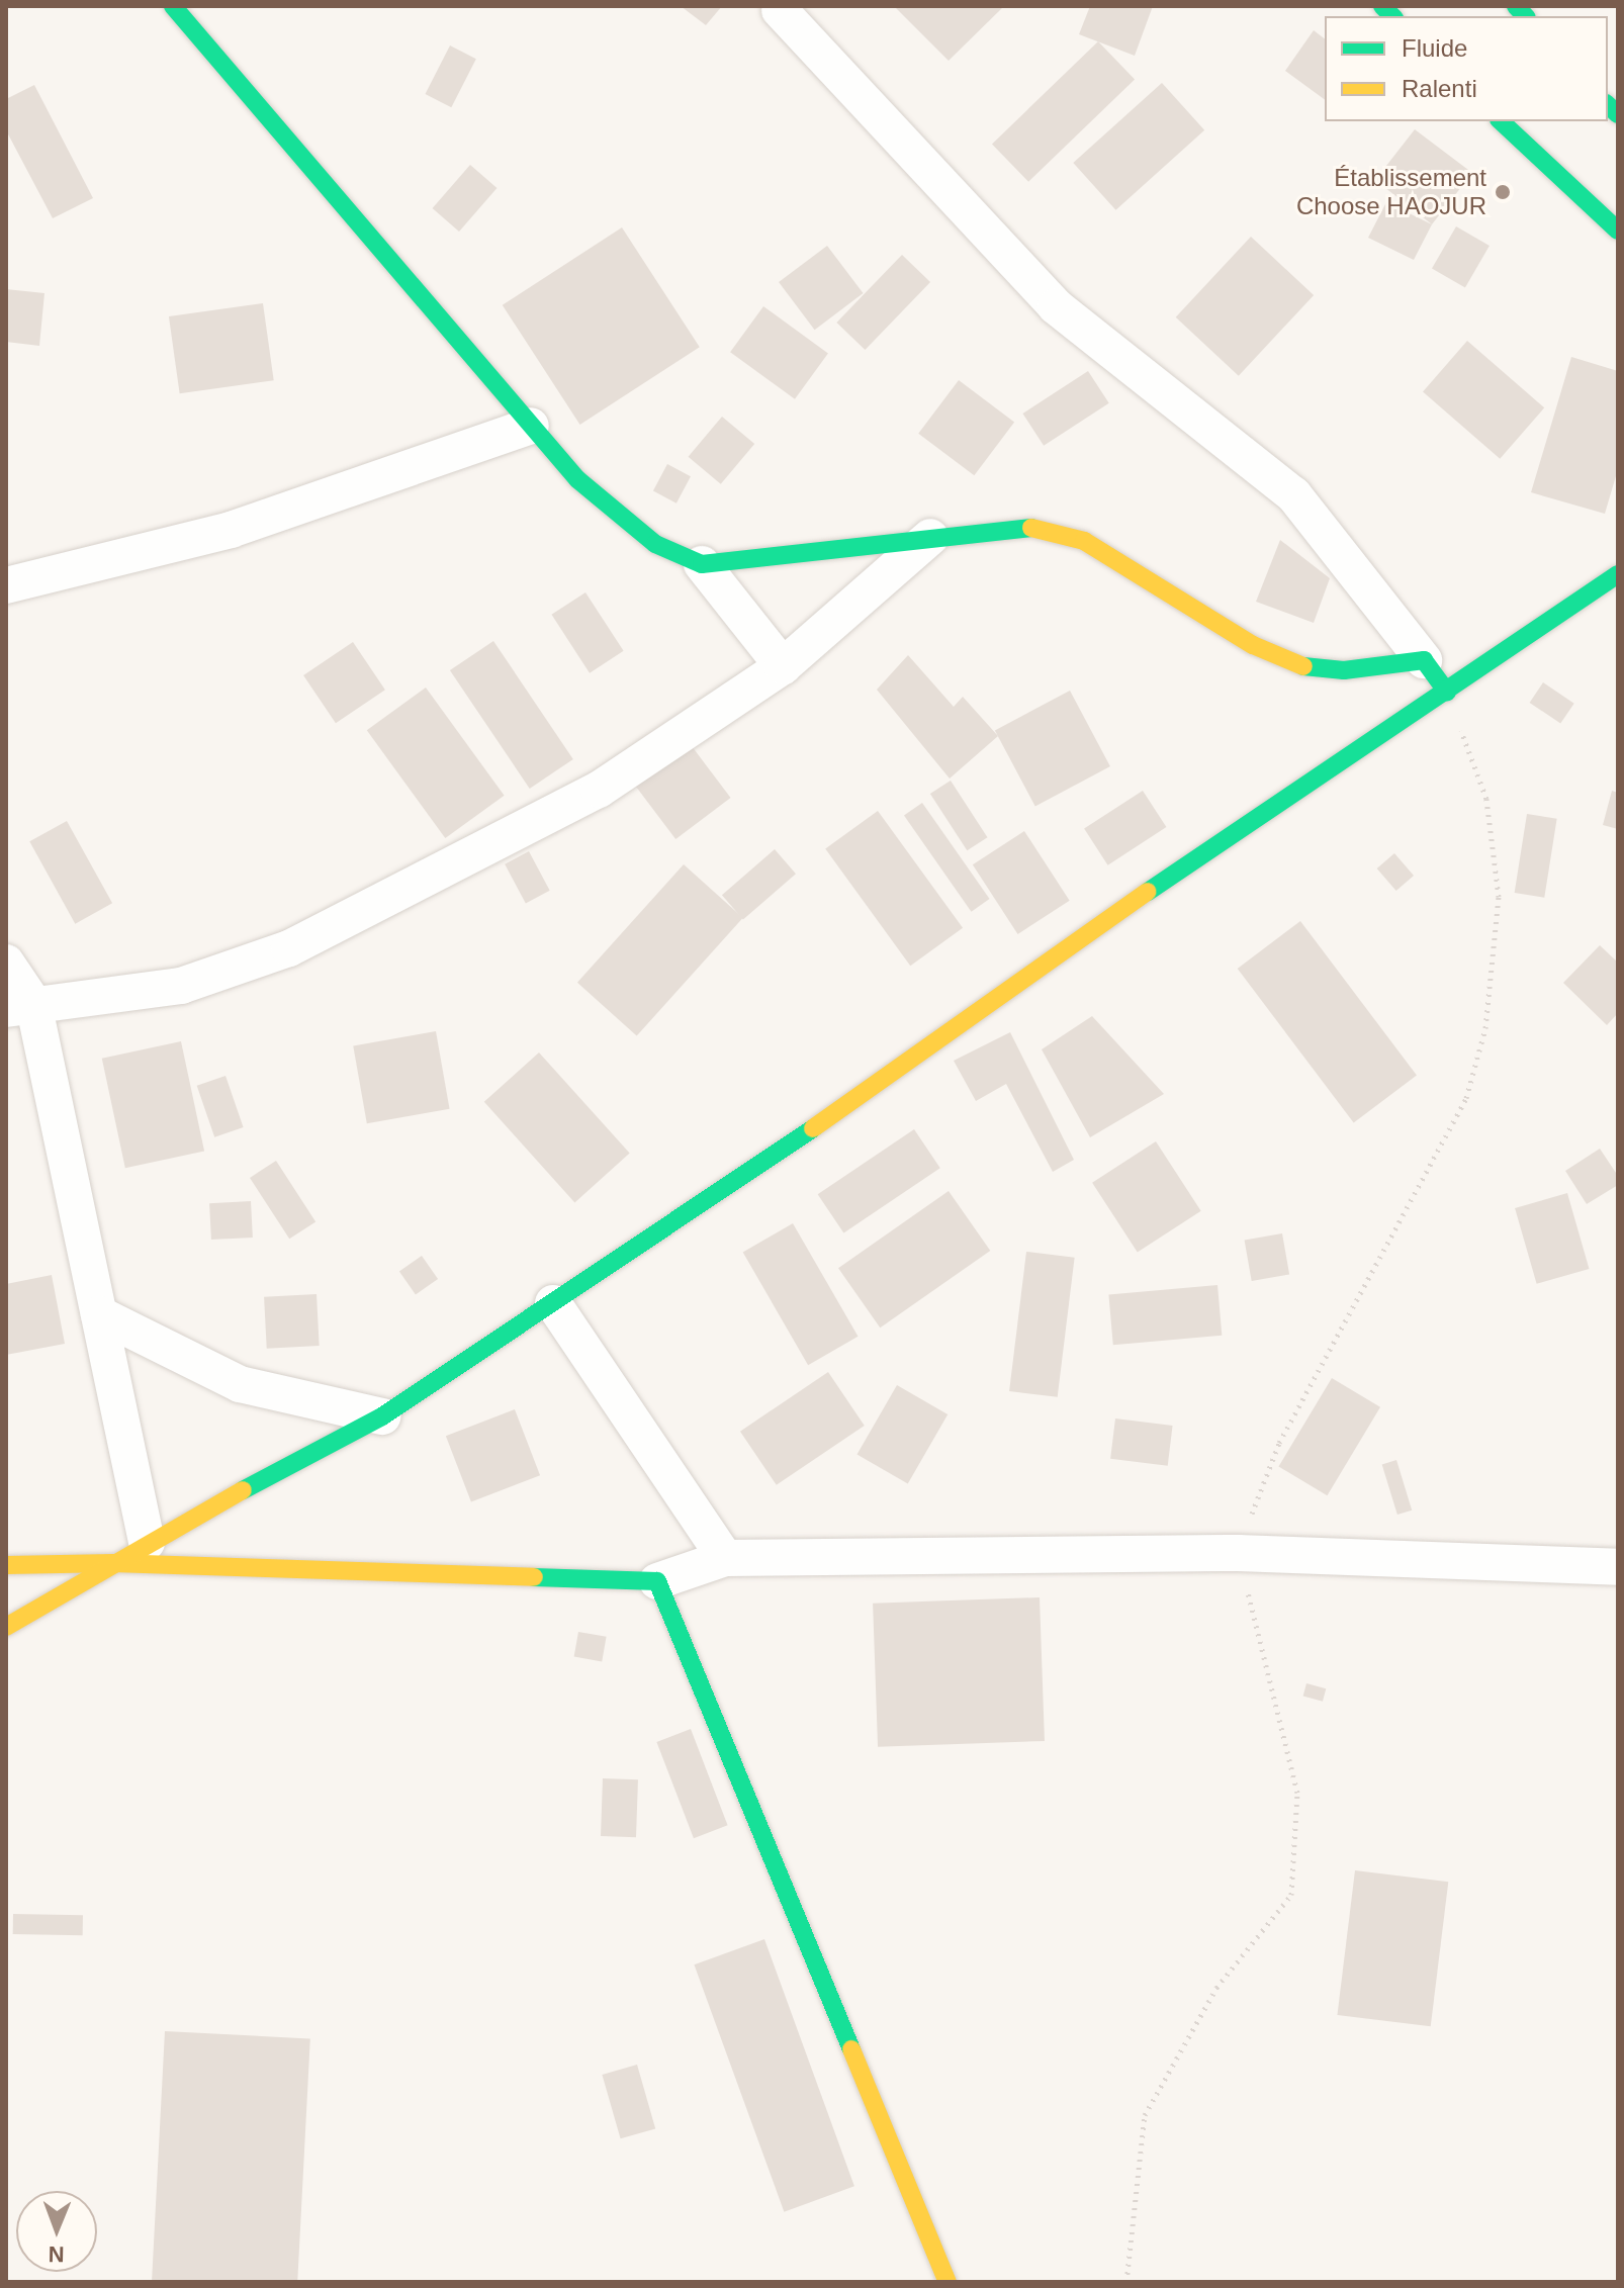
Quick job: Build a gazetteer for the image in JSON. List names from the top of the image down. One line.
{"places":["Établissement Choose HAOJUR"],"legend":["Fluide","Ralenti"],"north":"bottom"}
